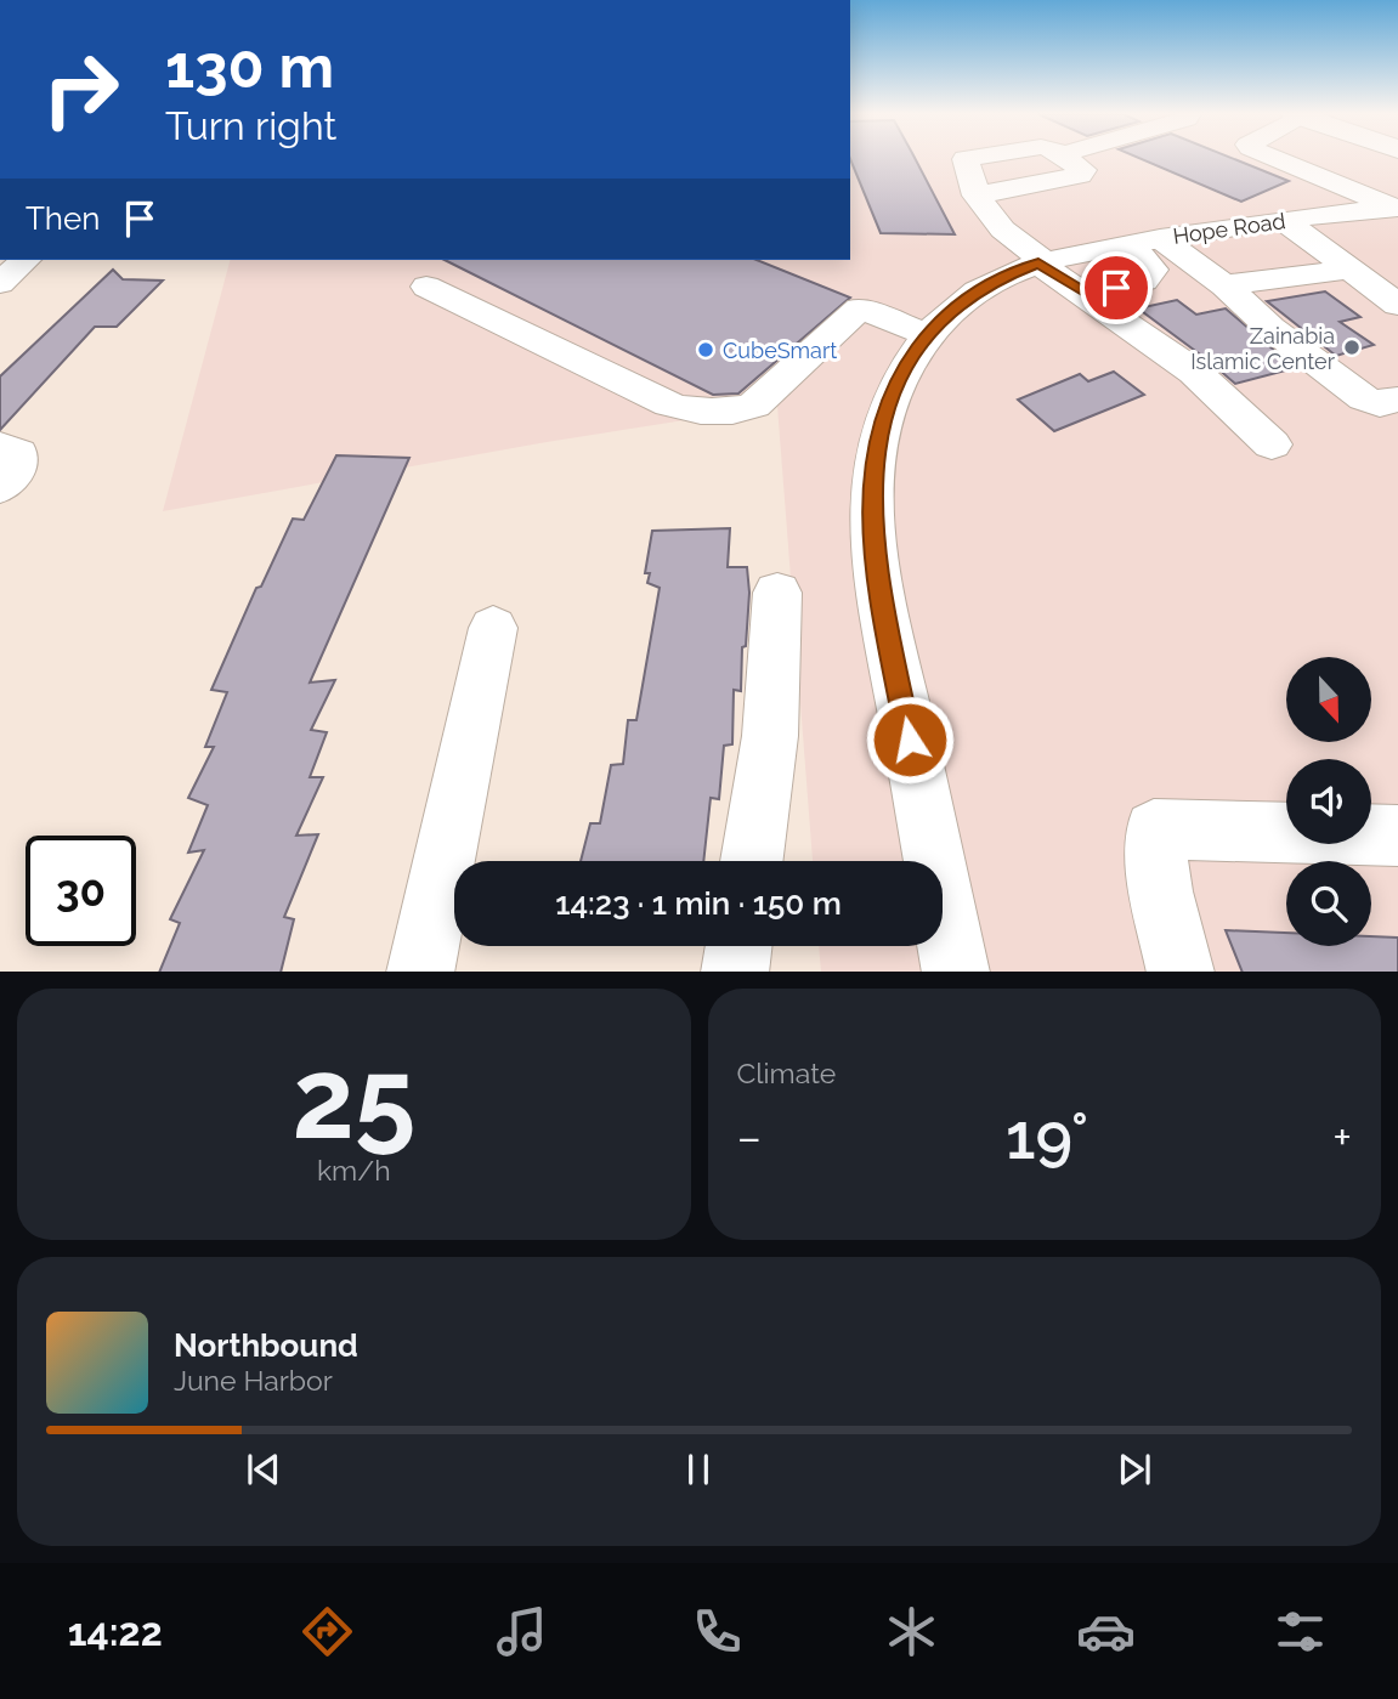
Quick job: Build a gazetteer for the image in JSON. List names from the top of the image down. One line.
{"streets":{"street":["Hope Road"]},"places":["Zainabia Islamic Center","CubeSmart"],"north":"bottom","page":{"turn":["130 m","Turn right"],"then":"Then","limit":"30","trip":"14:23 · 1 min · 150 m","tile":[["25","km/h"],"Climate"],"heat":["−","19°","+"],"song":["Northbound","June Harbor"],"tabs":"14:22"}}
